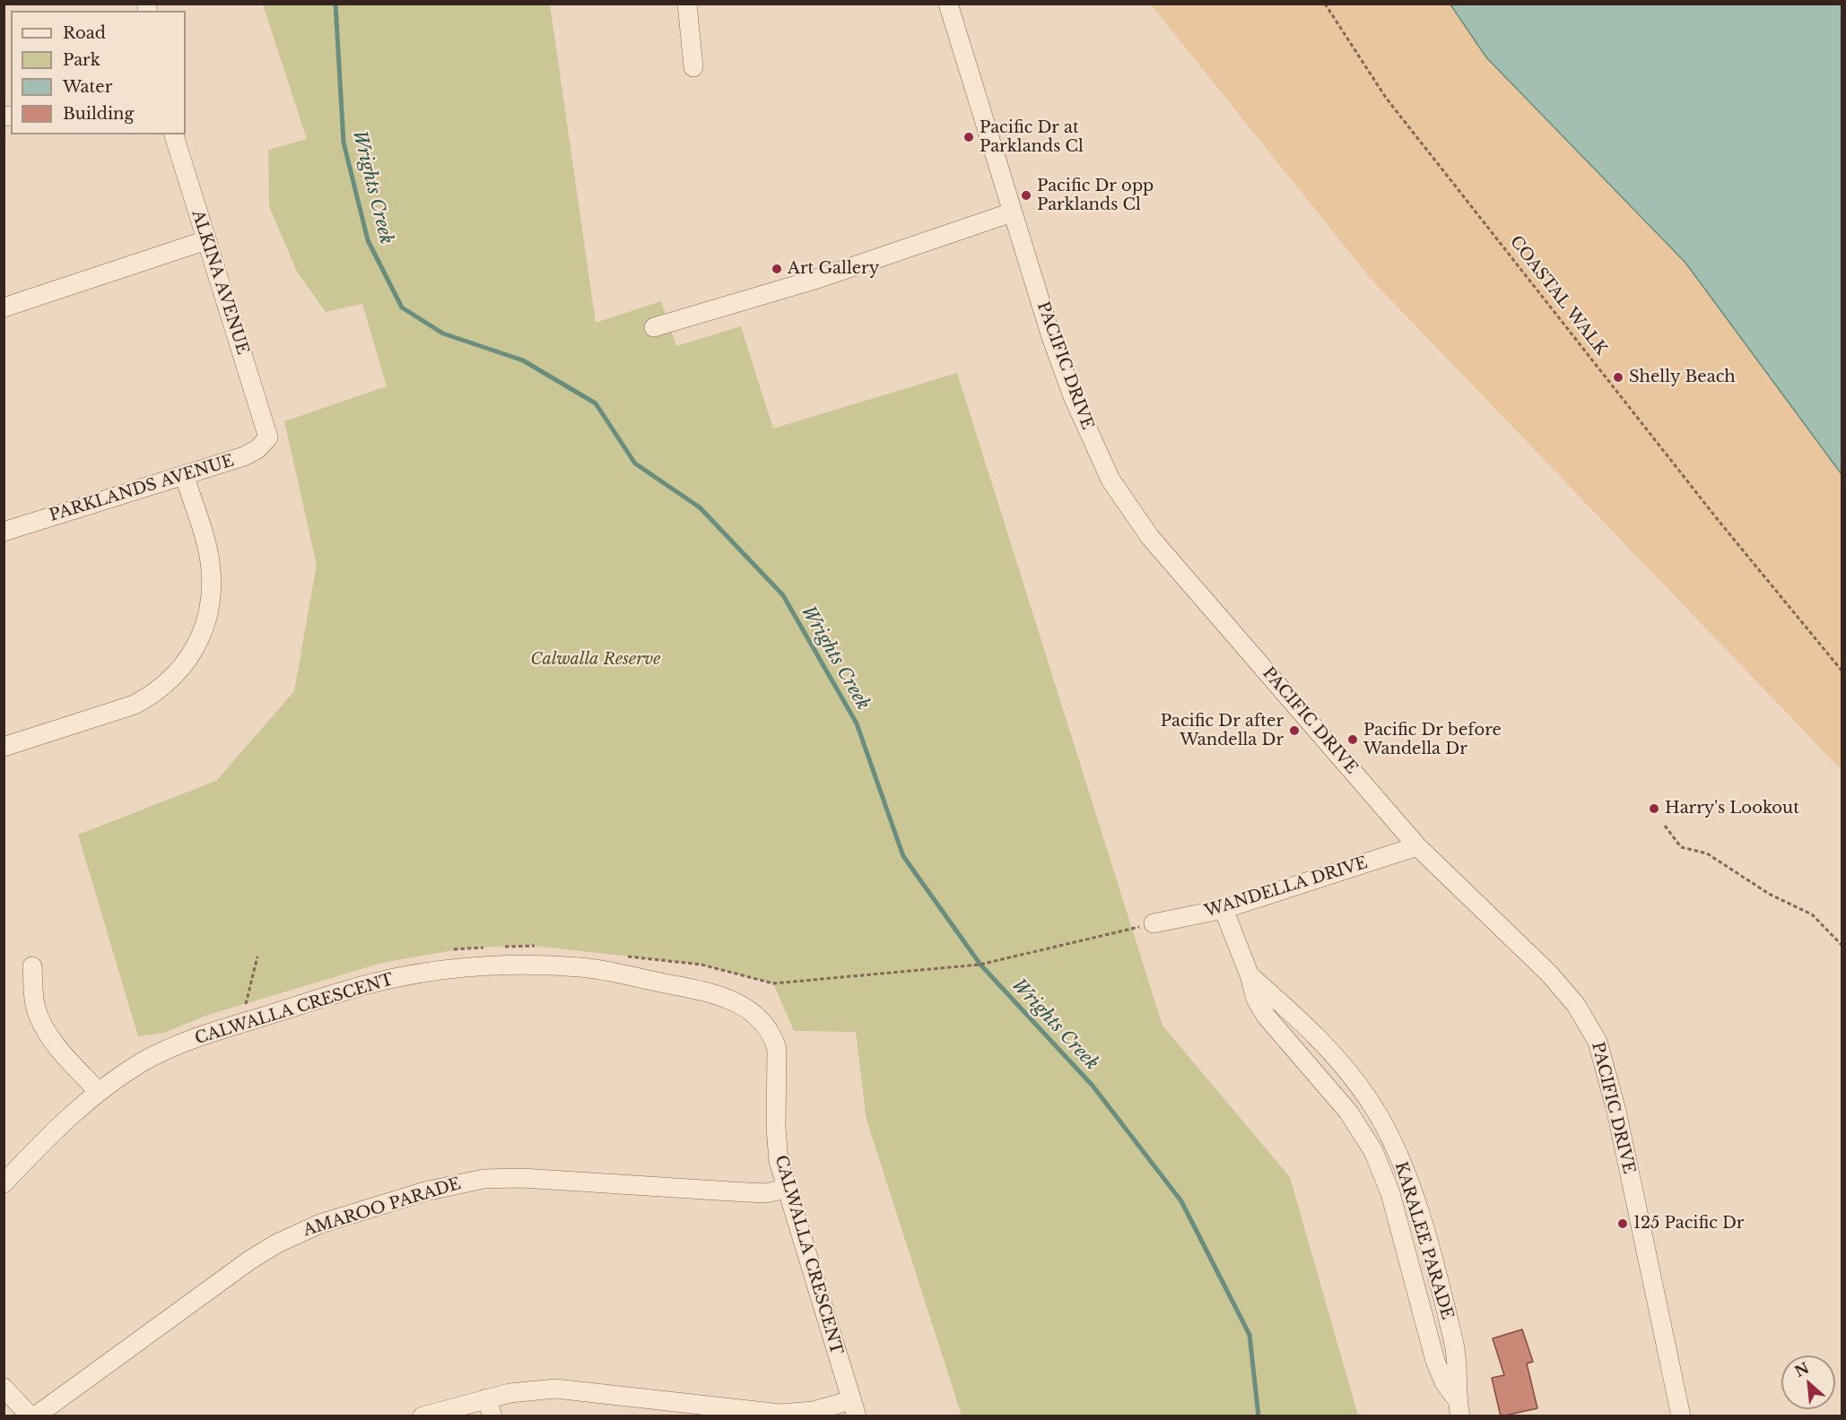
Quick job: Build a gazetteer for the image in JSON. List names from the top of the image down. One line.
{"streets":{"street":["ALKINA AVENUE","PACIFIC DRIVE","PARKLANDS AVENUE","WANDELLA DRIVE","CALWALLA CRESCENT","AMAROO PARADE","KARALEE PARADE"],"path":["COASTAL WALK"]},"crossings":[["ALKINA AVENUE","PARKLANDS AVENUE"],["PACIFIC DRIVE","WANDELLA DRIVE"],["WANDELLA DRIVE","KARALEE PARADE"],["CALWALLA CRESCENT","AMAROO PARADE"]],"water":["Wrights Creek"],"parks":["Calwalla Reserve"],"places":["Pacific Dr at Parklands Cl","Pacific Dr opp Parklands Cl","Art Gallery","Shelly Beach","Pacific Dr after Wandella Dr","Pacific Dr before Wandella Dr","Harry's Lookout","125 Pacific Dr"],"legend":["Road","Park","Water","Building"],"north":"top left"}
